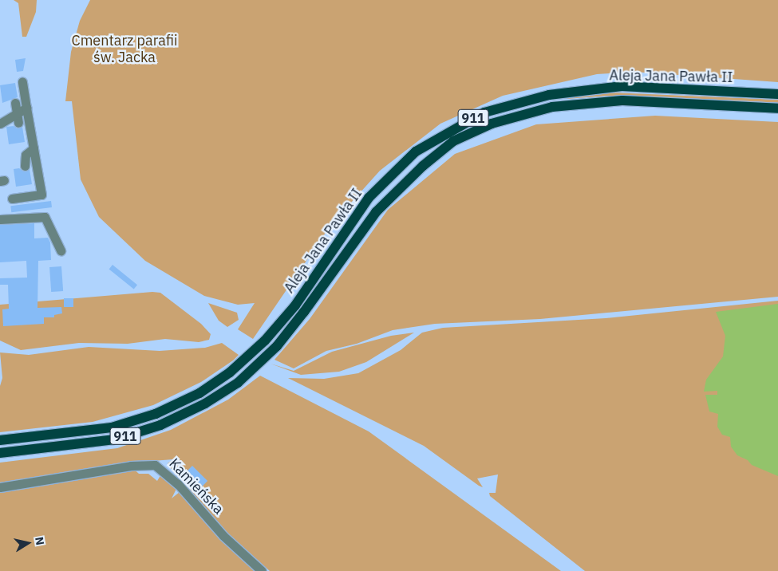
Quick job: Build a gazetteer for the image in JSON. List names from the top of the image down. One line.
{"streets":{"main road":["Aleja Jana Pawła II","911"],"street":["Kamieńska"]},"parks":["Cmentarz parafii św. Jacka"],"north":"right"}
